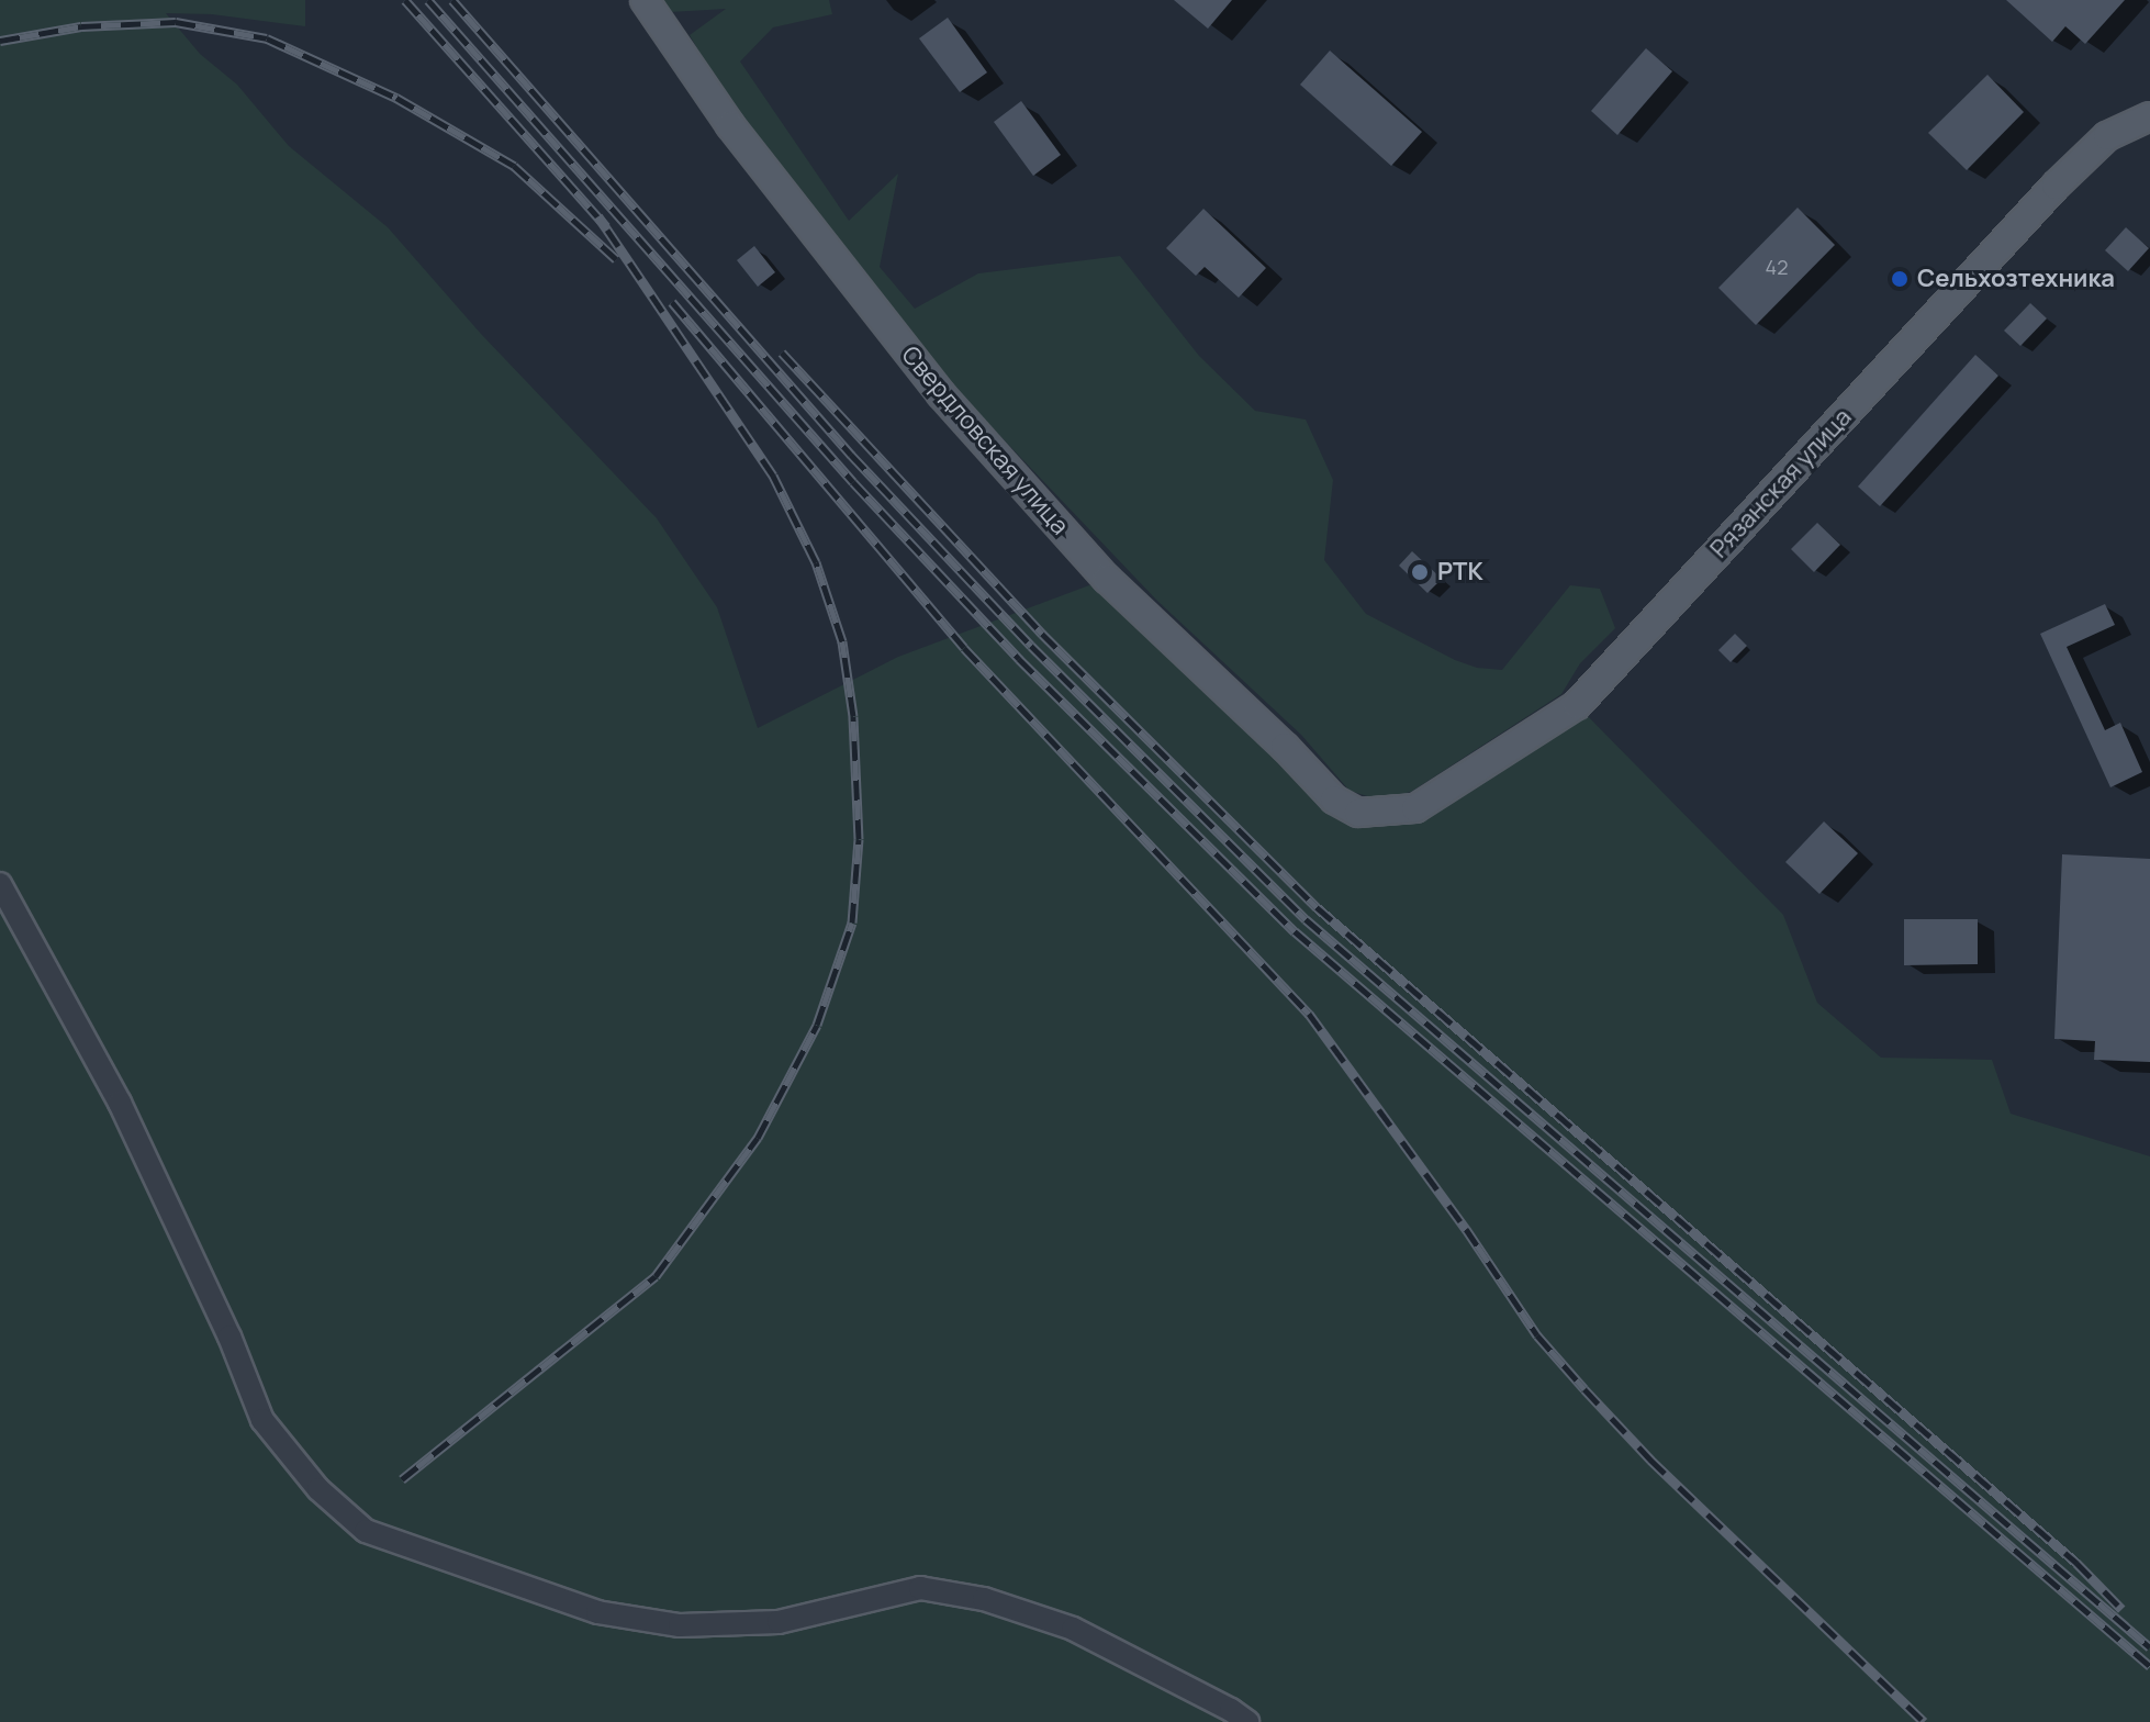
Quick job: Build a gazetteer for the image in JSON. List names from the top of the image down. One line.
{"streets":{"main road":["Свердловская улица","Рязанская улица"]},"crossings":[["Свердловская улица","Рязанская улица"]],"places":["Сельхозтехника","РТК"],"house_numbers":["42"]}
